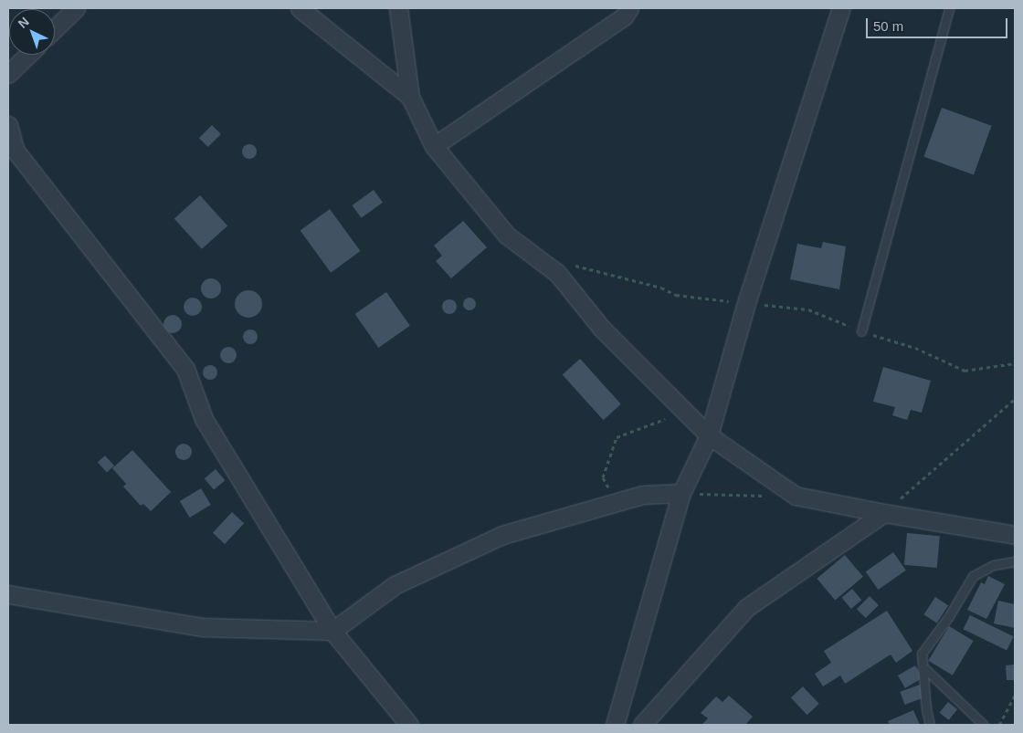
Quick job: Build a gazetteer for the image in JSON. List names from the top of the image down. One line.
{"scale_bar":"50 m","north":"top left"}
